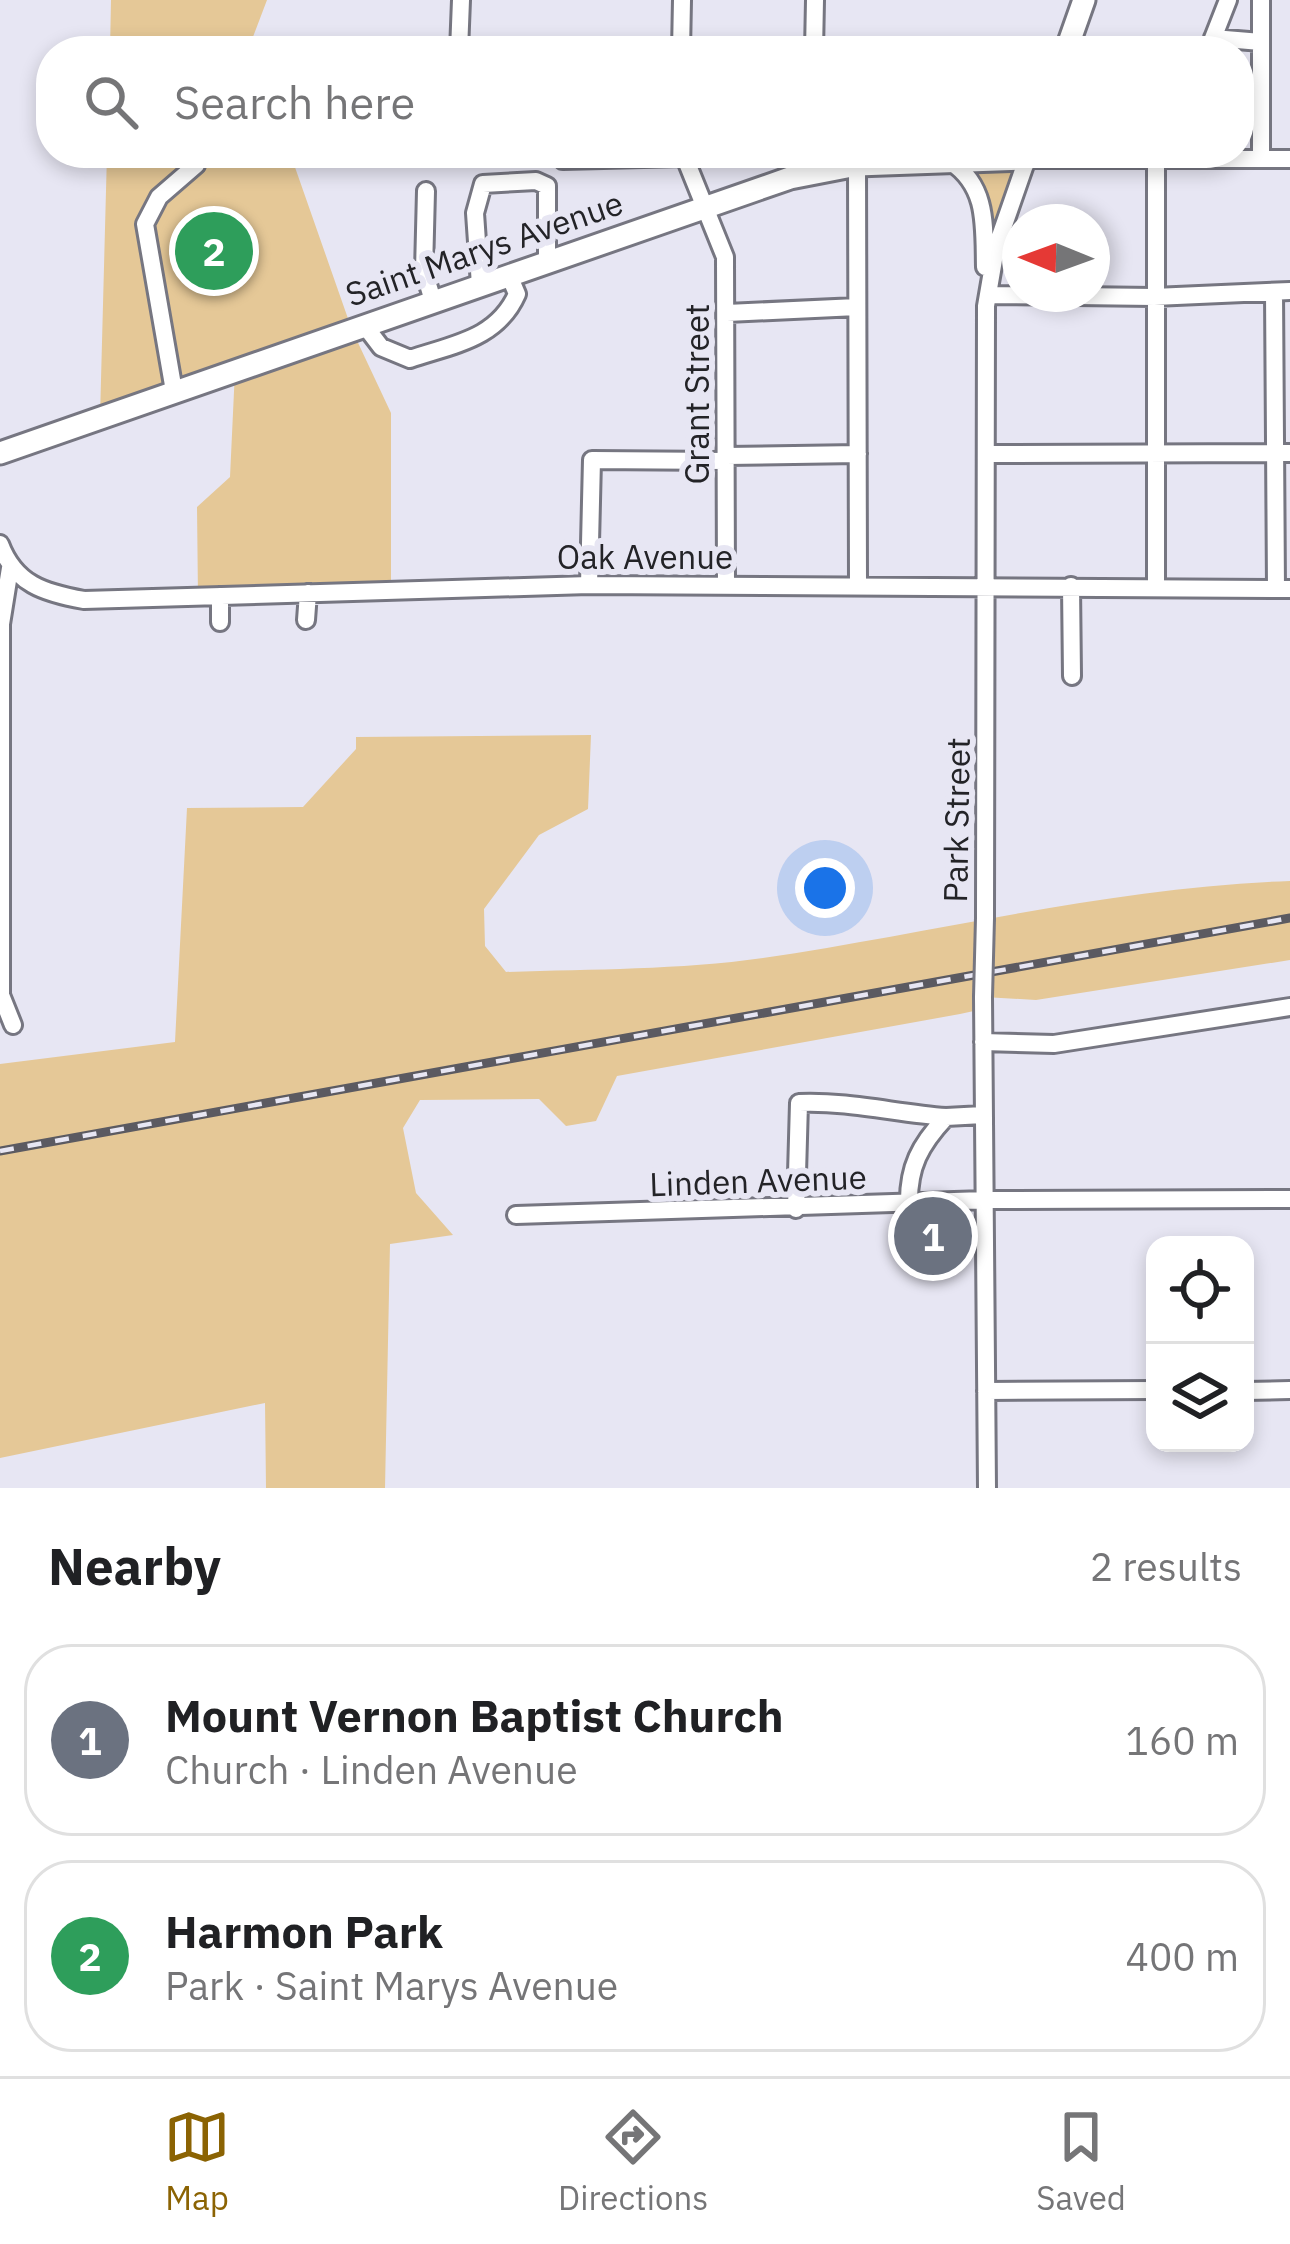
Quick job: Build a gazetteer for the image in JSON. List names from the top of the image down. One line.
{"streets":{"main road":["Saint Marys Avenue"],"street":["Grant Street","Oak Avenue","Park Street","Linden Avenue"]},"crossings":[["Saint Marys Avenue","Grant Street"],["Grant Street","Oak Avenue"],["Oak Avenue","Park Street"],["Park Street","Linden Avenue"]],"north":"left","page":{"search":"Search here","pins":["2","1"],"heading":["Nearby","2 results"],"list":[{"mark":"1","name":"Mount Vernon Baptist Church","note":"Church · Linden Avenue","value":"160 m"},{"mark":"2","name":"Harmon Park","note":"Park · Saint Marys Avenue","value":"400 m"}],"nav":["Map","Directions","Saved"]}}
